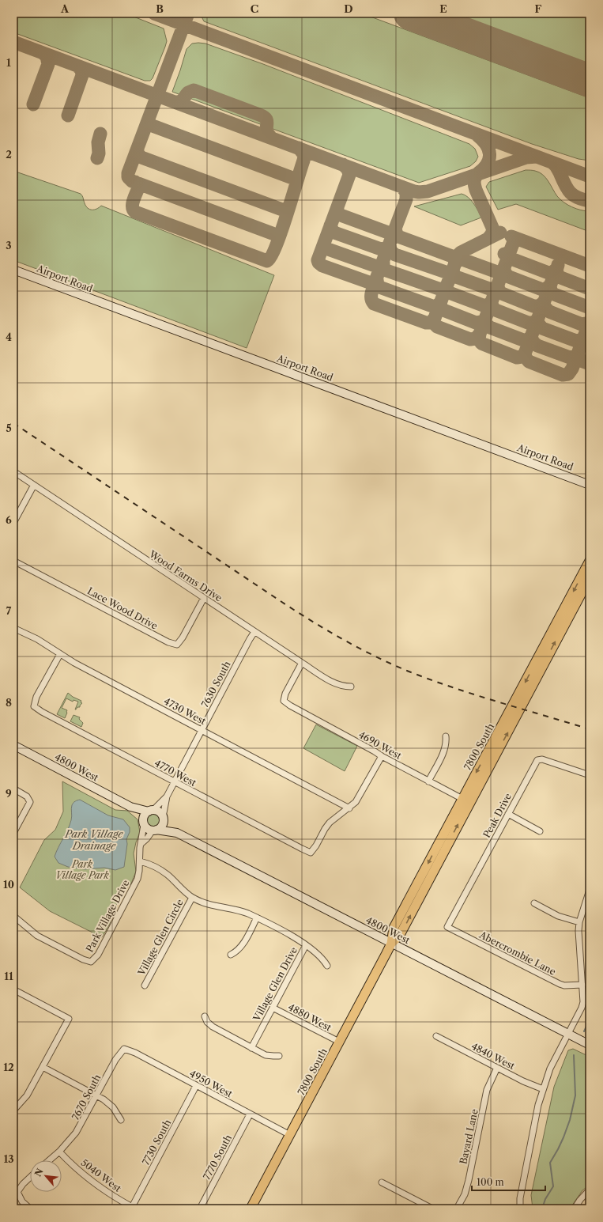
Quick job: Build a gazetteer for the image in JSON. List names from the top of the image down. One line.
{"streets":{"main road":["7800 South"],"street":["Airport Road","Wood Farms Drive","Lace Wood Drive","7630 South","4730 West","4690 West","4800 West","4770 West","Peak Drive","Park Village Drive","Village Glen Circle","Abercrombie Lane","Village Glen Drive","4880 West","4840 West","4950 West","7670 South","Bayard Lane","7730 South","7770 South","5040 West"]},"crossings":[["Wood Farms Drive","Lace Wood Drive"],["Wood Farms Drive","7630 South"],["Wood Farms Drive","4690 West"],["7630 South","4730 West"],["7630 South","4800 West"],["7630 South","4770 West"],["7630 South","Park Village Drive"],["4730 West","4770 West"],["4690 West","7800 South"],["7800 South","4800 West"],["7800 South","4880 West"],["7800 South","4950 West"],["4800 West","Park Village Drive"],["Peak Drive","Abercrombie Lane"],["Park Village Drive","Village Glen Drive"],["Village Glen Circle","Village Glen Drive"],["Village Glen Drive","4880 West"],["4840 West","Bayard Lane"],["4950 West","7670 South"],["4950 West","7730 South"],["4950 West","7770 South"],["7670 South","5040 West"],["7730 South","5040 West"]],"water":["Park Village Drainage"],"parks":["Park Village Park"],"scale_bar":"100 m","north":"top left","grid":{"columns":["A","B","C","D","E","F"],"rows":["1","2","3","4","5","6","7","8","9","10","11","12","13"]}}
